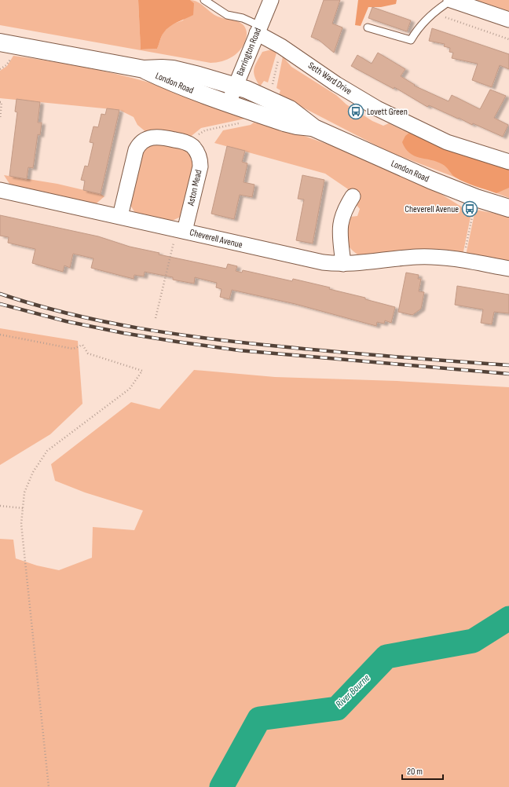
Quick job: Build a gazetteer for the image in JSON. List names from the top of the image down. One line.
{"streets":{"highway":["London Road"],"street":["Barrington Road","Seth Ward Drive","Aston Mead","Cheverell Avenue"]},"crossings":[["Barrington Road","Seth Ward Drive"],["Barrington Road","London Road"],["Aston Mead","Cheverell Avenue"]],"water":["River Bourne"],"places":{"bus stop":["Lovett Green","Cheverell Avenue"]},"scale_bar":"20 m"}
